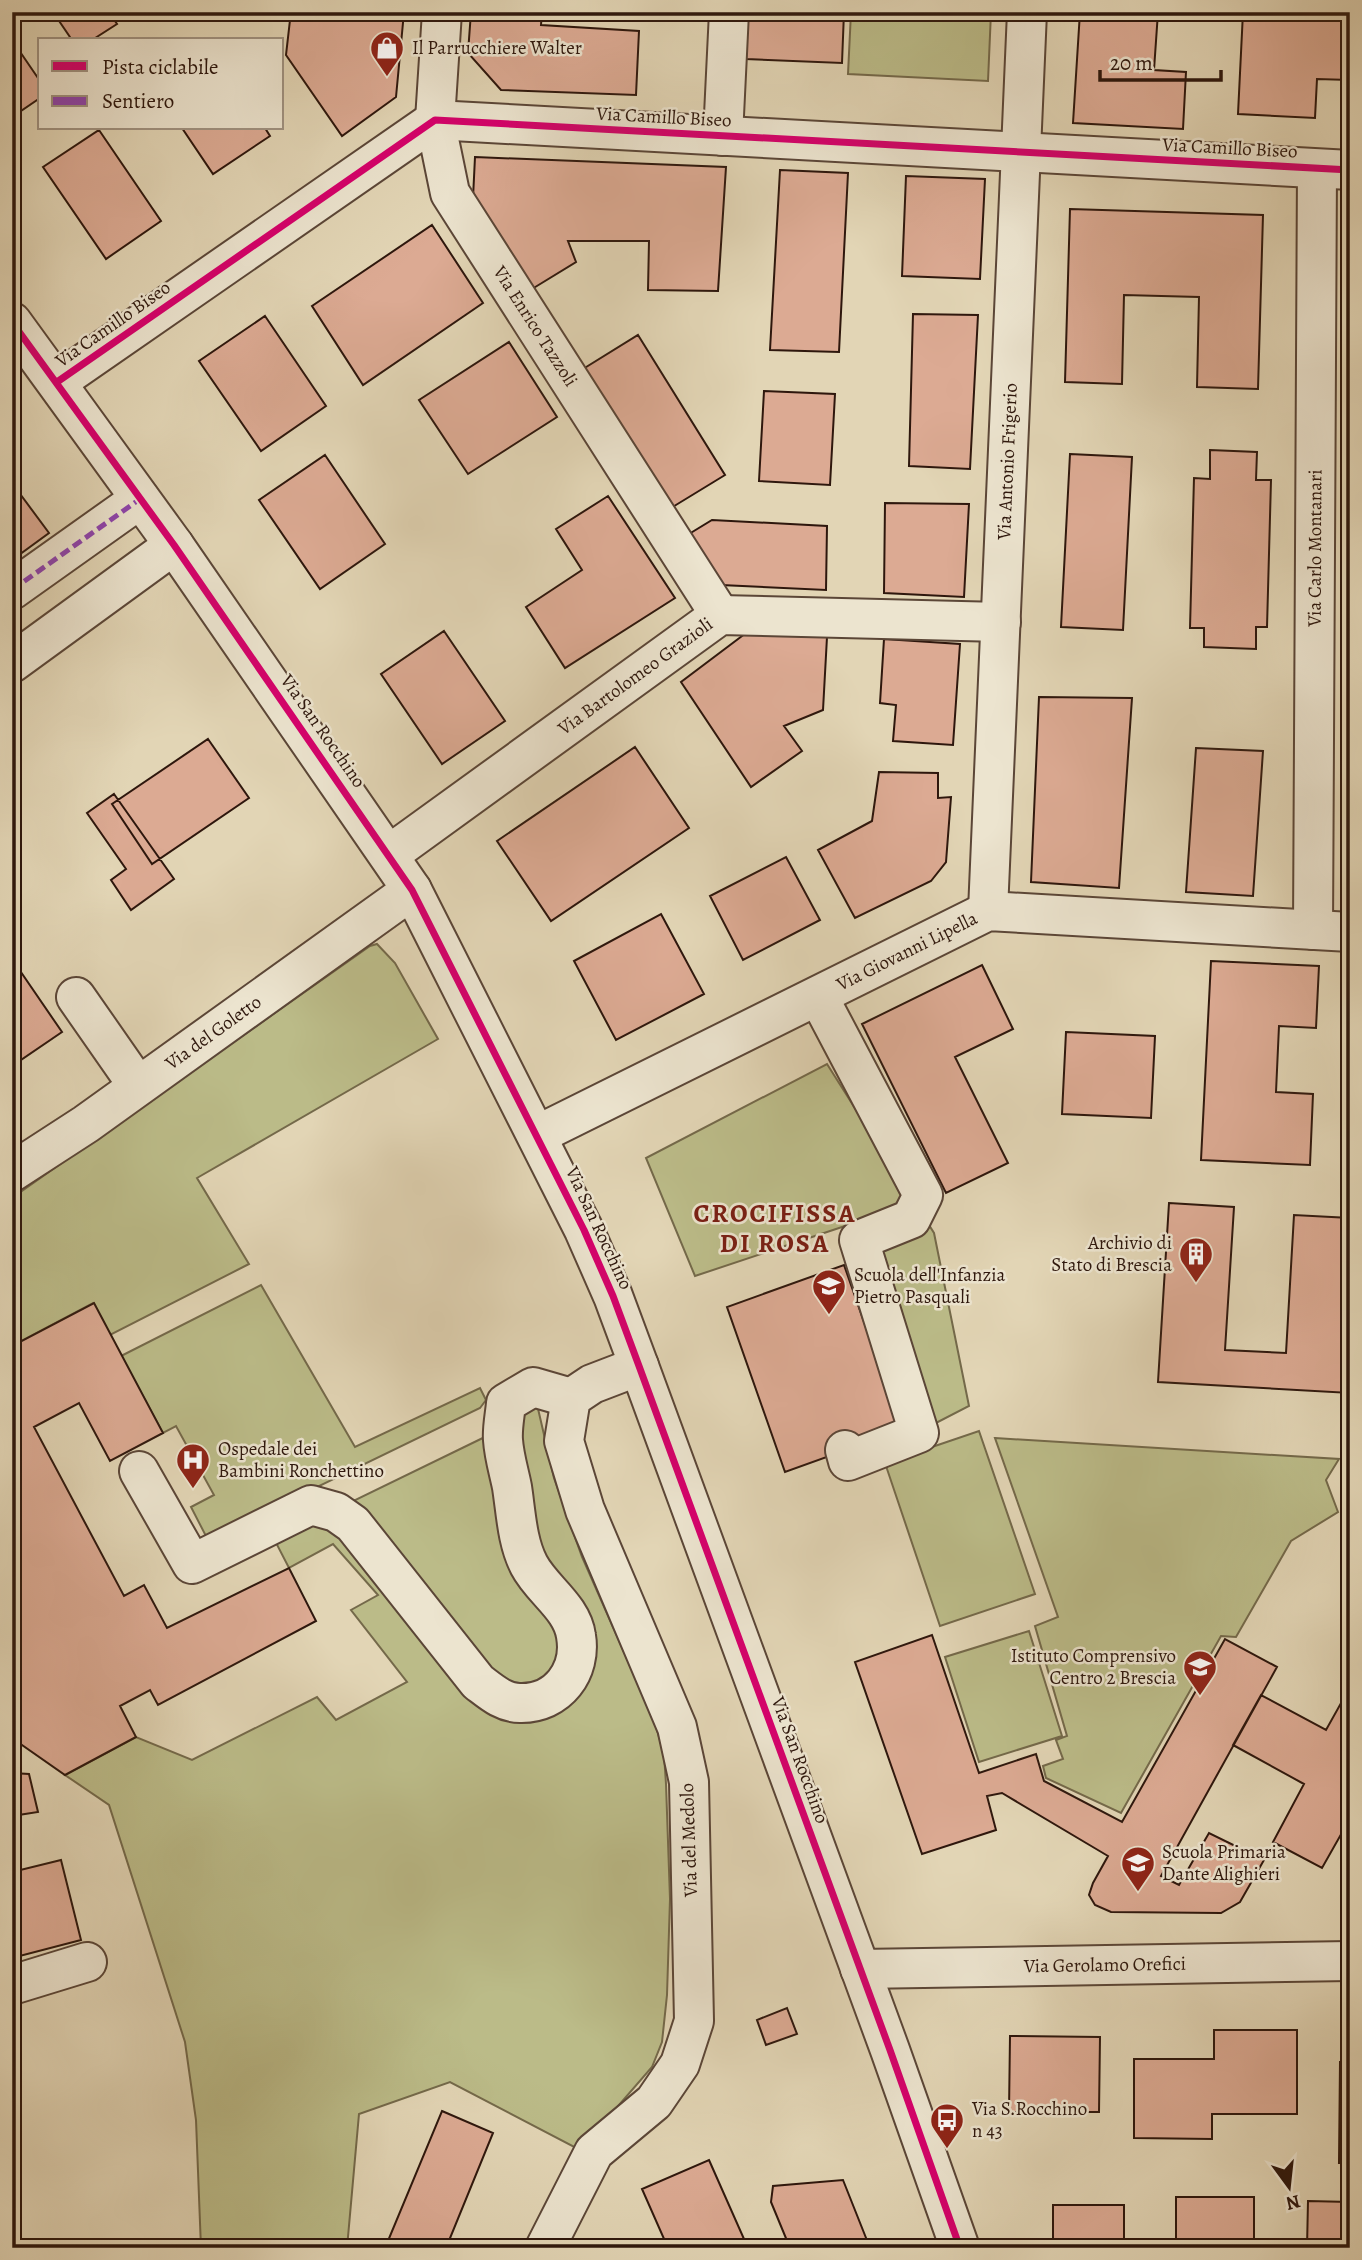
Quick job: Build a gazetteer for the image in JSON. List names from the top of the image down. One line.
{"streets":{"street":["Via Camillo Biseo","Via Enrico Tazzoli","Via Antonio Frigerio","Via Carlo Montanari","Via Bartolomeo Grazioli","Via San Rocchino","Via Giovanni Lipella","Via del Goletto","Via del Medolo","Via Gerolamo Orefici"]},"crossings":[["Via Camillo Biseo","Via Enrico Tazzoli"],["Via Camillo Biseo","Via Antonio Frigerio"],["Via Camillo Biseo","Via Carlo Montanari"],["Via Camillo Biseo","Via San Rocchino"],["Via Enrico Tazzoli","Via Bartolomeo Grazioli"],["Via Antonio Frigerio","Via Bartolomeo Grazioli"],["Via Antonio Frigerio","Via Giovanni Lipella"],["Via Carlo Montanari","Via Giovanni Lipella"],["Via Bartolomeo Grazioli","Via San Rocchino"],["Via San Rocchino","Via Giovanni Lipella"],["Via San Rocchino","Via del Goletto"],["Via San Rocchino","Via Gerolamo Orefici"]],"districts":["CROCIFISSA DI ROSA"],"places":{"shop":["Il Parrucchiere Walter"],"building":["Archivio di Stato di Brescia"],"school or university":["Scuola dell'Infanzia Pietro Pasquali","Istituto Comprensivo Centro 2 Brescia","Scuola Primaria Dante Alighieri"],"hospital":["Ospedale dei Bambini Ronchettino"],"bus stop":["Via S.Rocchino n 43"]},"legend":["Pista ciclabile","Sentiero"],"scale_bar":"20 m","north":"bottom"}
